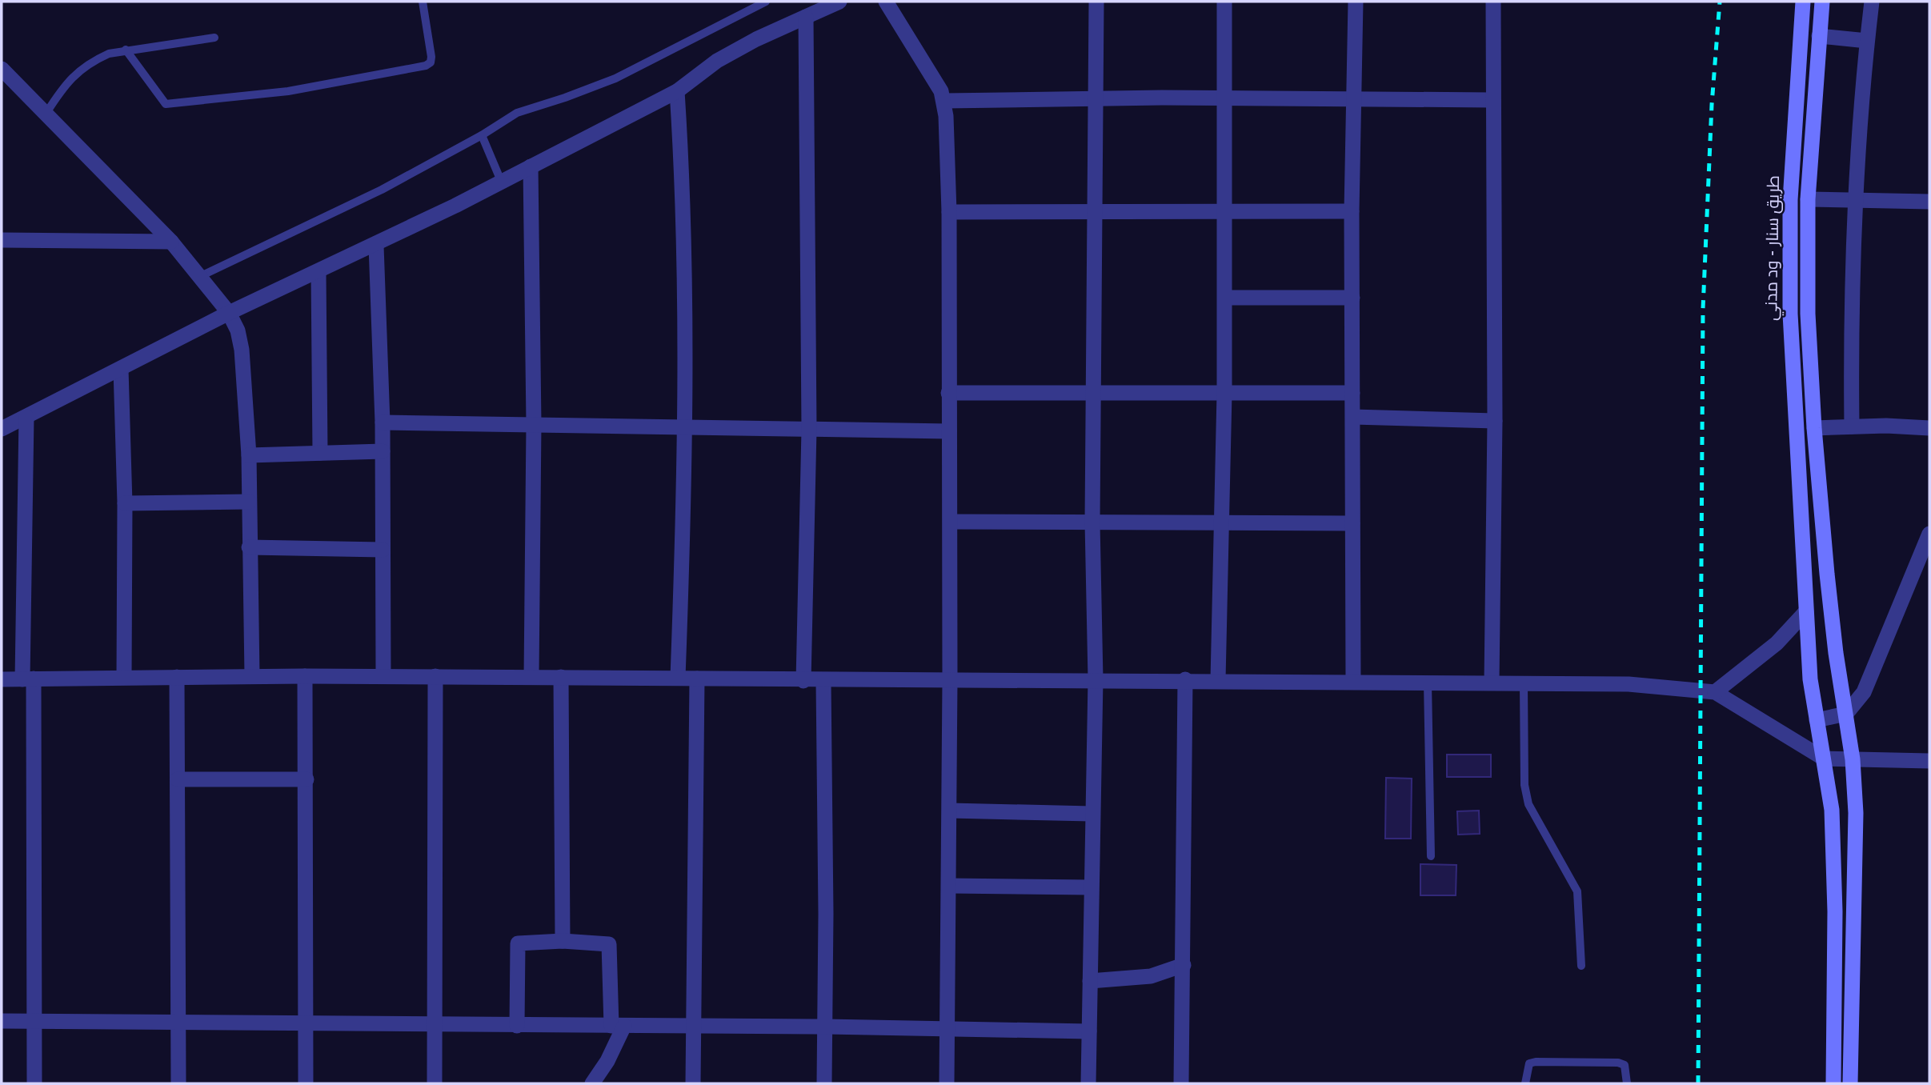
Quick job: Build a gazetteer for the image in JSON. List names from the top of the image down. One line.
{"streets":{"main road":["طريق سنار - ود مدني"]}}
